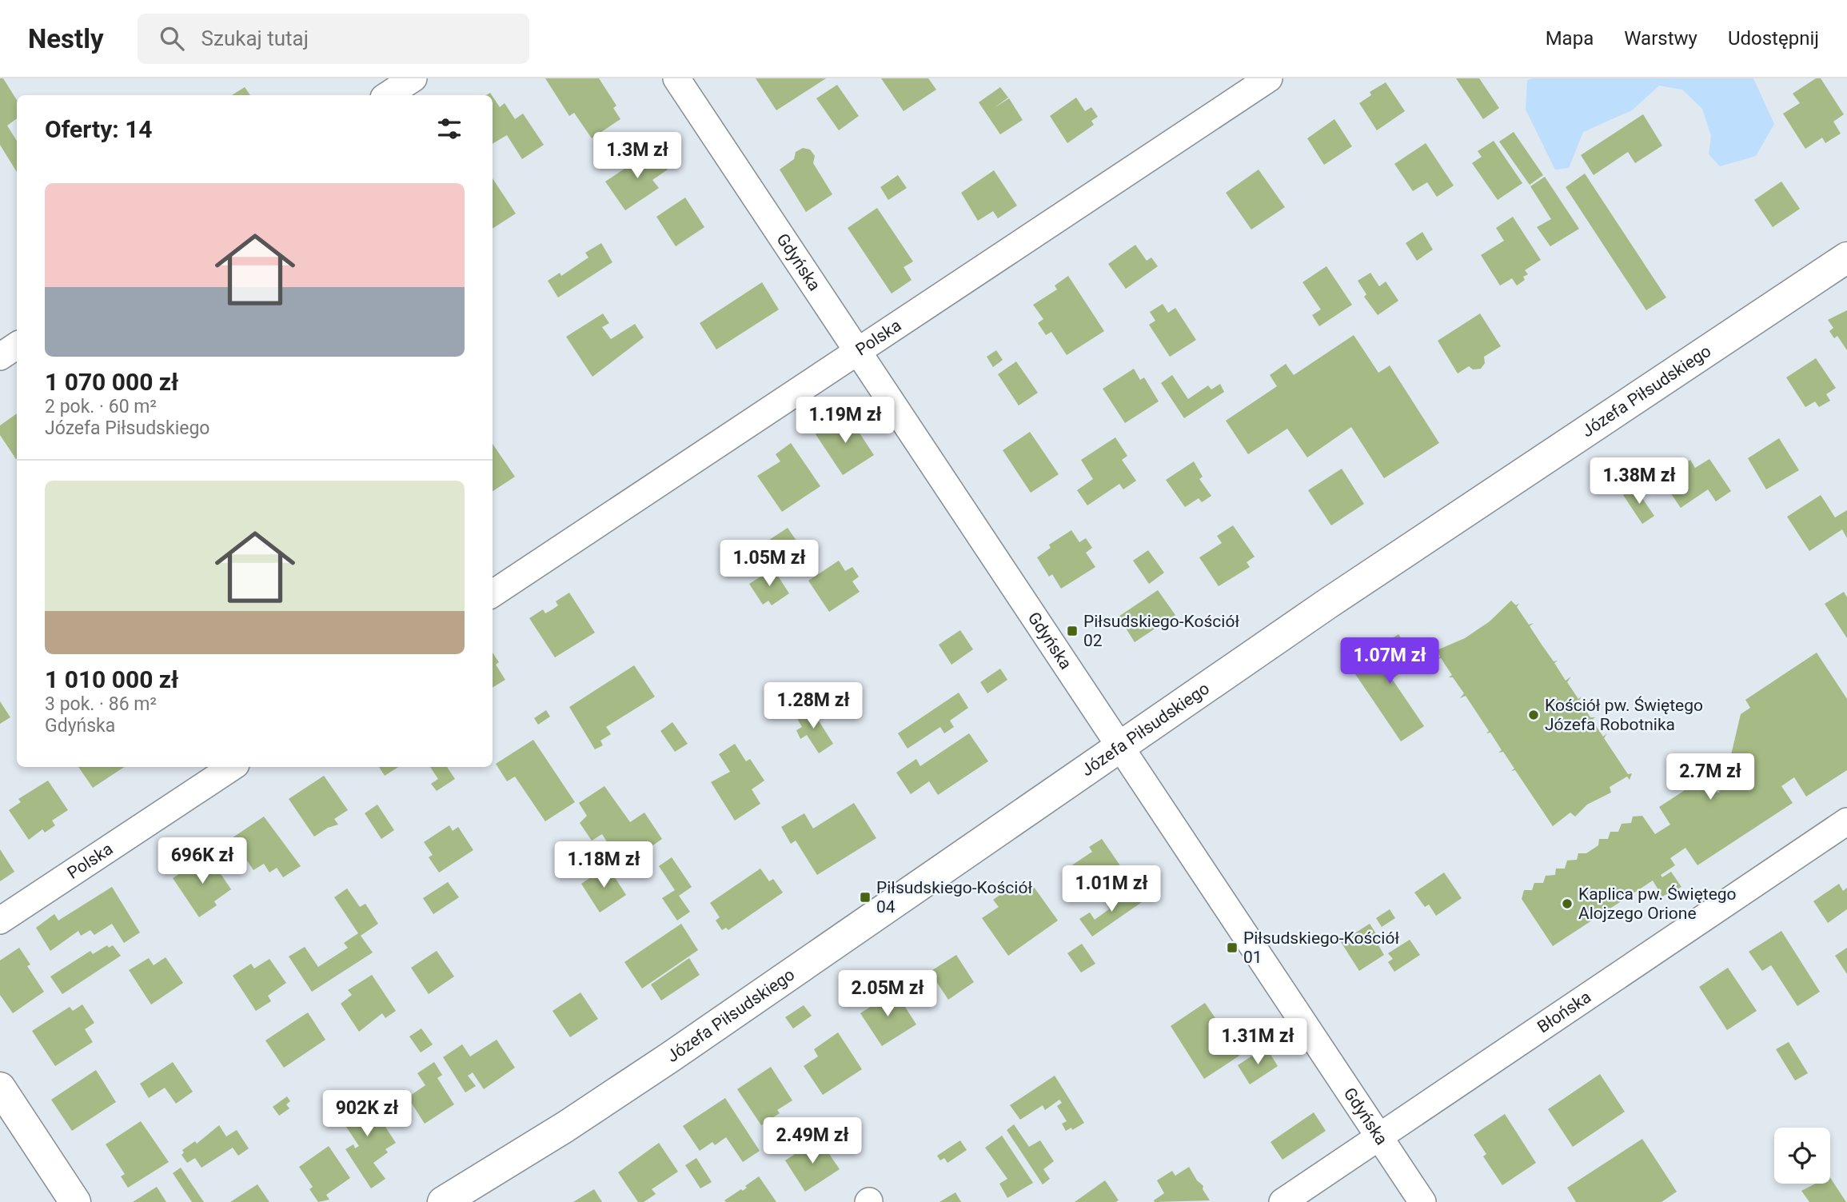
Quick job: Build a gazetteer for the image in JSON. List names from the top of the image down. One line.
{"streets":{"street":["Gdyńska","Polska","Józefa Piłsudskiego","Błońska"]},"crossings":[["Gdyńska","Polska"],["Gdyńska","Józefa Piłsudskiego"],["Gdyńska","Błońska"]],"places":{"transit":["Piłsudskiego-Kościół 02","Piłsudskiego-Kościół 04","Piłsudskiego-Kościół 01"],"other":["Kościół pw. Świętego Józefa Robotnika","Kaplica pw. Świętego Alojzego Orione"]},"page":{"header":"Nestly","search":"Szukaj tutaj","nav":["Mapa","Warstwy","Udostępnij"],"heading":"Oferty: 14","price":["1.3M zł","1.19M zł","1.38M zł","1.05M zł","1.07M zł","1.28M zł","2.7M zł","696K zł","1.18M zł","1.01M zł","2.05M zł","1.31M zł","902K zł","2.49M zł"],"list":[{"name":"1 070 000 zł","note":"2 pok. · 60 m² · Józefa Piłsudskiego"},{"name":"1 010 000 zł","note":"3 pok. · 86 m² · Gdyńska"}]}}
